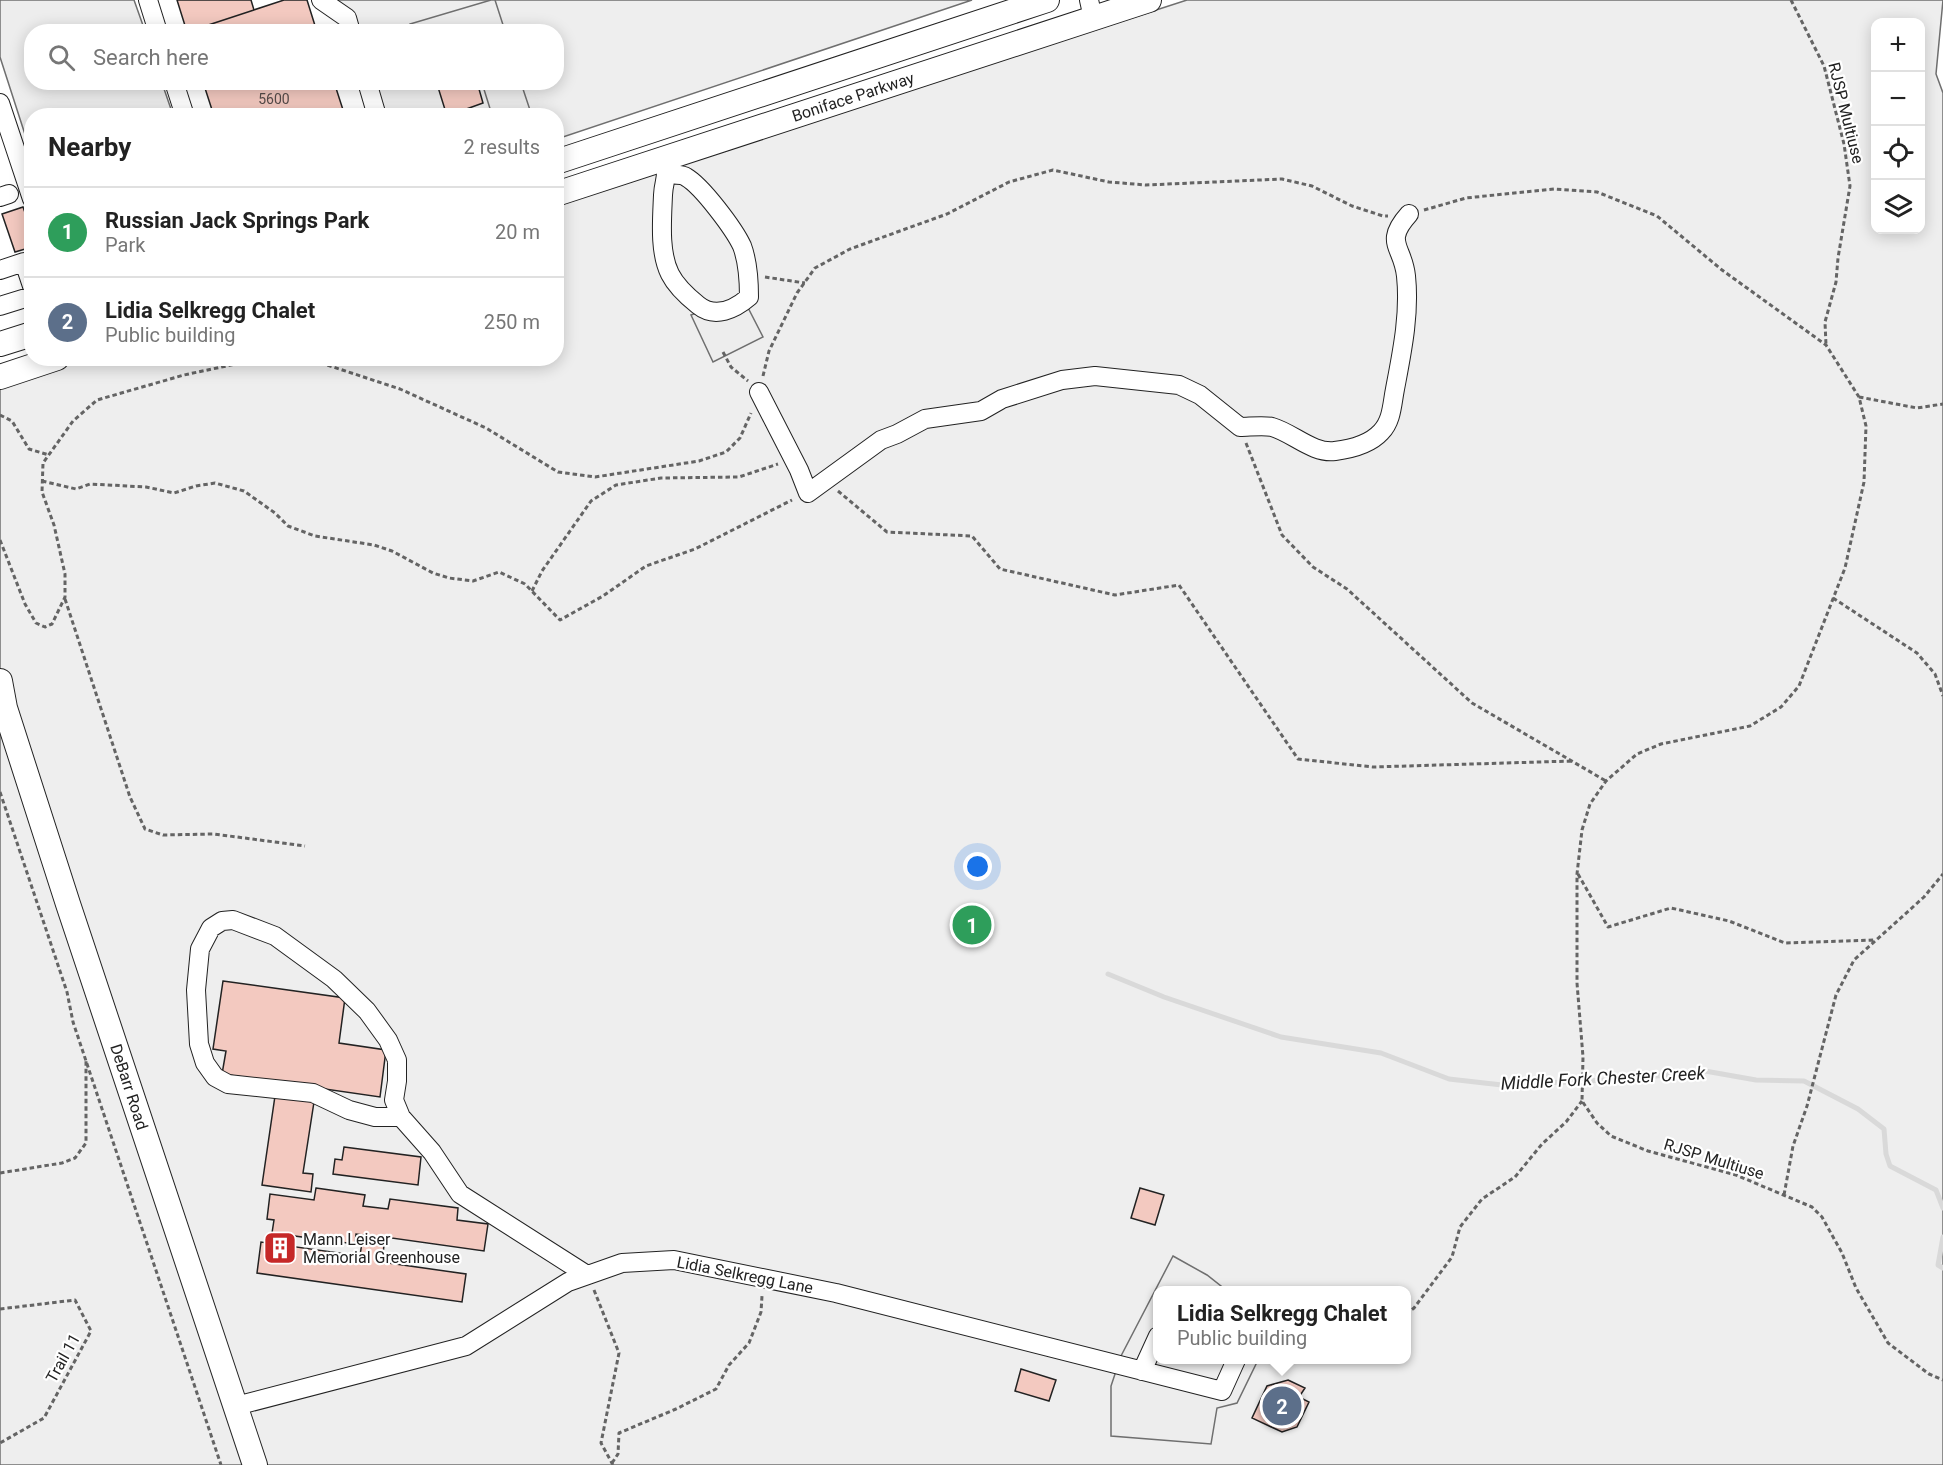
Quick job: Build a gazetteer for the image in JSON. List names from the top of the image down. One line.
{"streets":{"main road":["Boniface Parkway","DeBarr Road"],"lane":["Lidia Selkregg Lane"],"path":["RJSP Multiuse","Trail 11"]},"crossings":[["DeBarr Road","Lidia Selkregg Lane"]],"water":["Middle Fork Chester Creek"],"places":{"building":["Mann Leiser Memorial Greenhouse"]},"house_numbers":["5600"],"page":{"map_buttons":["+","−"],"search":"Search here","heading":["Nearby","2 results"],"list":[{"mark":"1","name":"Russian Jack Springs Park","note":"Park","value":"20 m"},{"mark":"2","name":"Lidia Selkregg Chalet","note":"Public building","value":"250 m"}],"pins":["1","2"],"popup":["Lidia Selkregg Chalet","Public building"]}}
